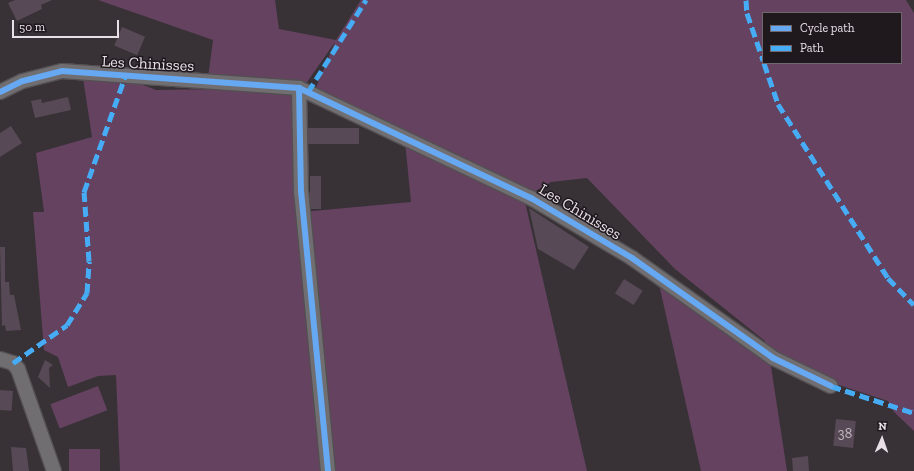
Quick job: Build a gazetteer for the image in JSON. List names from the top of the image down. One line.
{"streets":{"street":["Les Chinisses"]},"house_numbers":["38"],"legend":["Cycle path","Path"],"scale_bar":"50 m","north":"top"}
